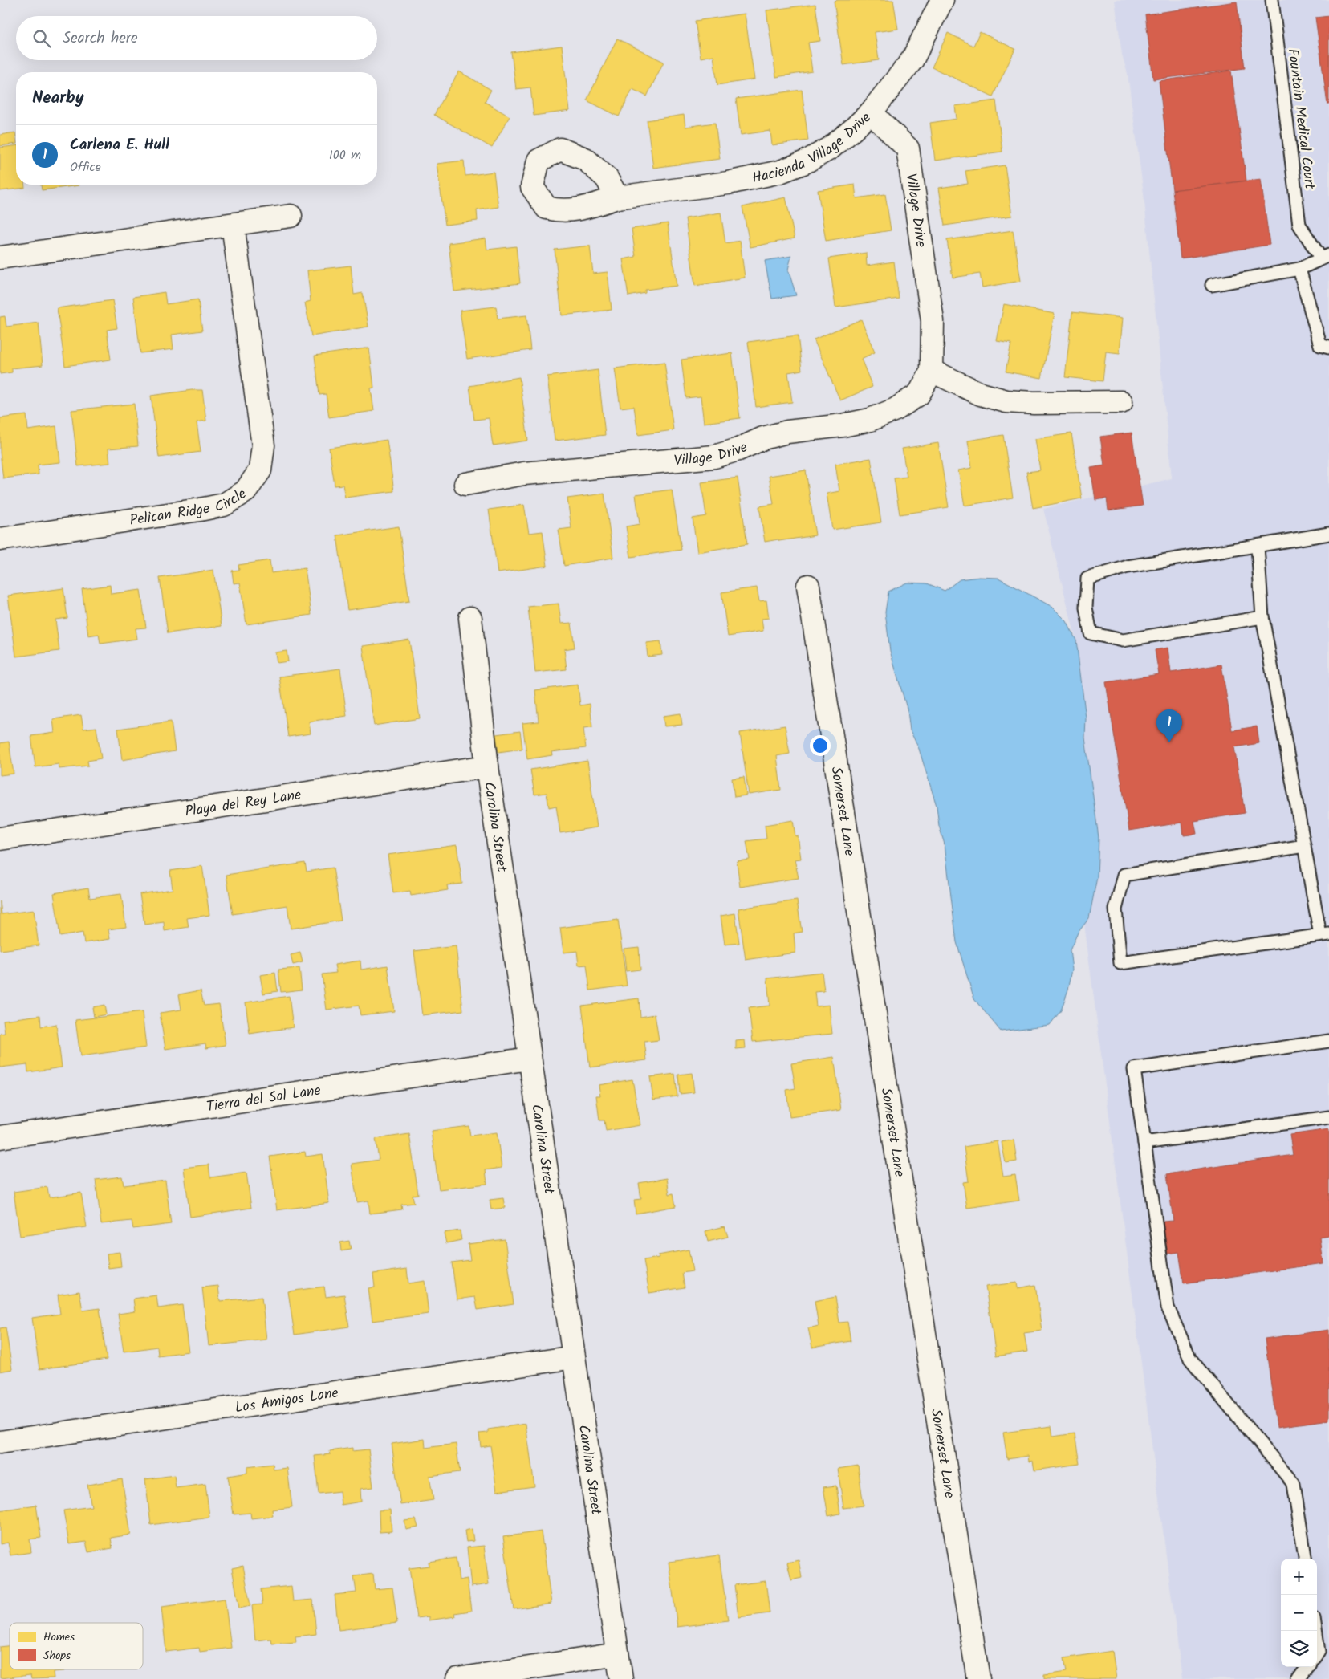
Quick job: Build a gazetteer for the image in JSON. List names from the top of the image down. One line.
{"streets":{"street":["Hacienda Village Drive","Village Drive","Pelican Ridge Circle","Playa del Rey Lane","Somerset Lane","Carolina Street","Tierra del Sol Lane","Los Amigos Lane"],"lane":["Fountain Medical Court"]},"crossings":[["Hacienda Village Drive","Village Drive"],["Playa del Rey Lane","Carolina Street"],["Carolina Street","Tierra del Sol Lane"],["Carolina Street","Los Amigos Lane"]],"legend":["Homes","Shops"],"page":{"search":"Search here","heading":"Nearby","list":[{"mark":"1","name":"Carlena E. Hull","note":"Office","value":"100 m"}],"pins":"1","map_buttons":["+","−"]}}
